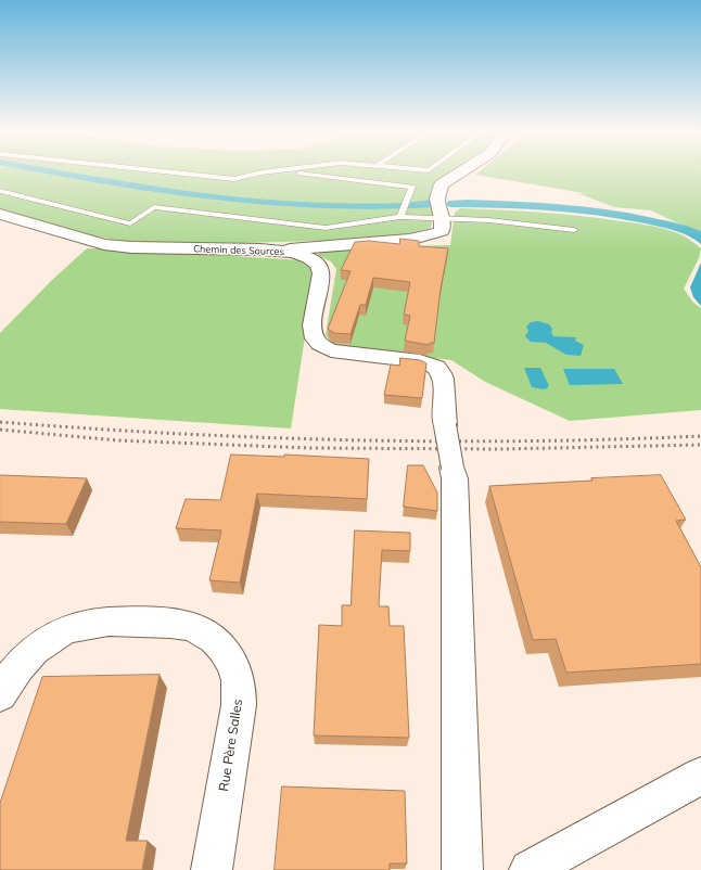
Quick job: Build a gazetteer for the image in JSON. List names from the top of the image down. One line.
{"streets":{"street":["Chemin des Sources","Rue Père Salles"]}}
